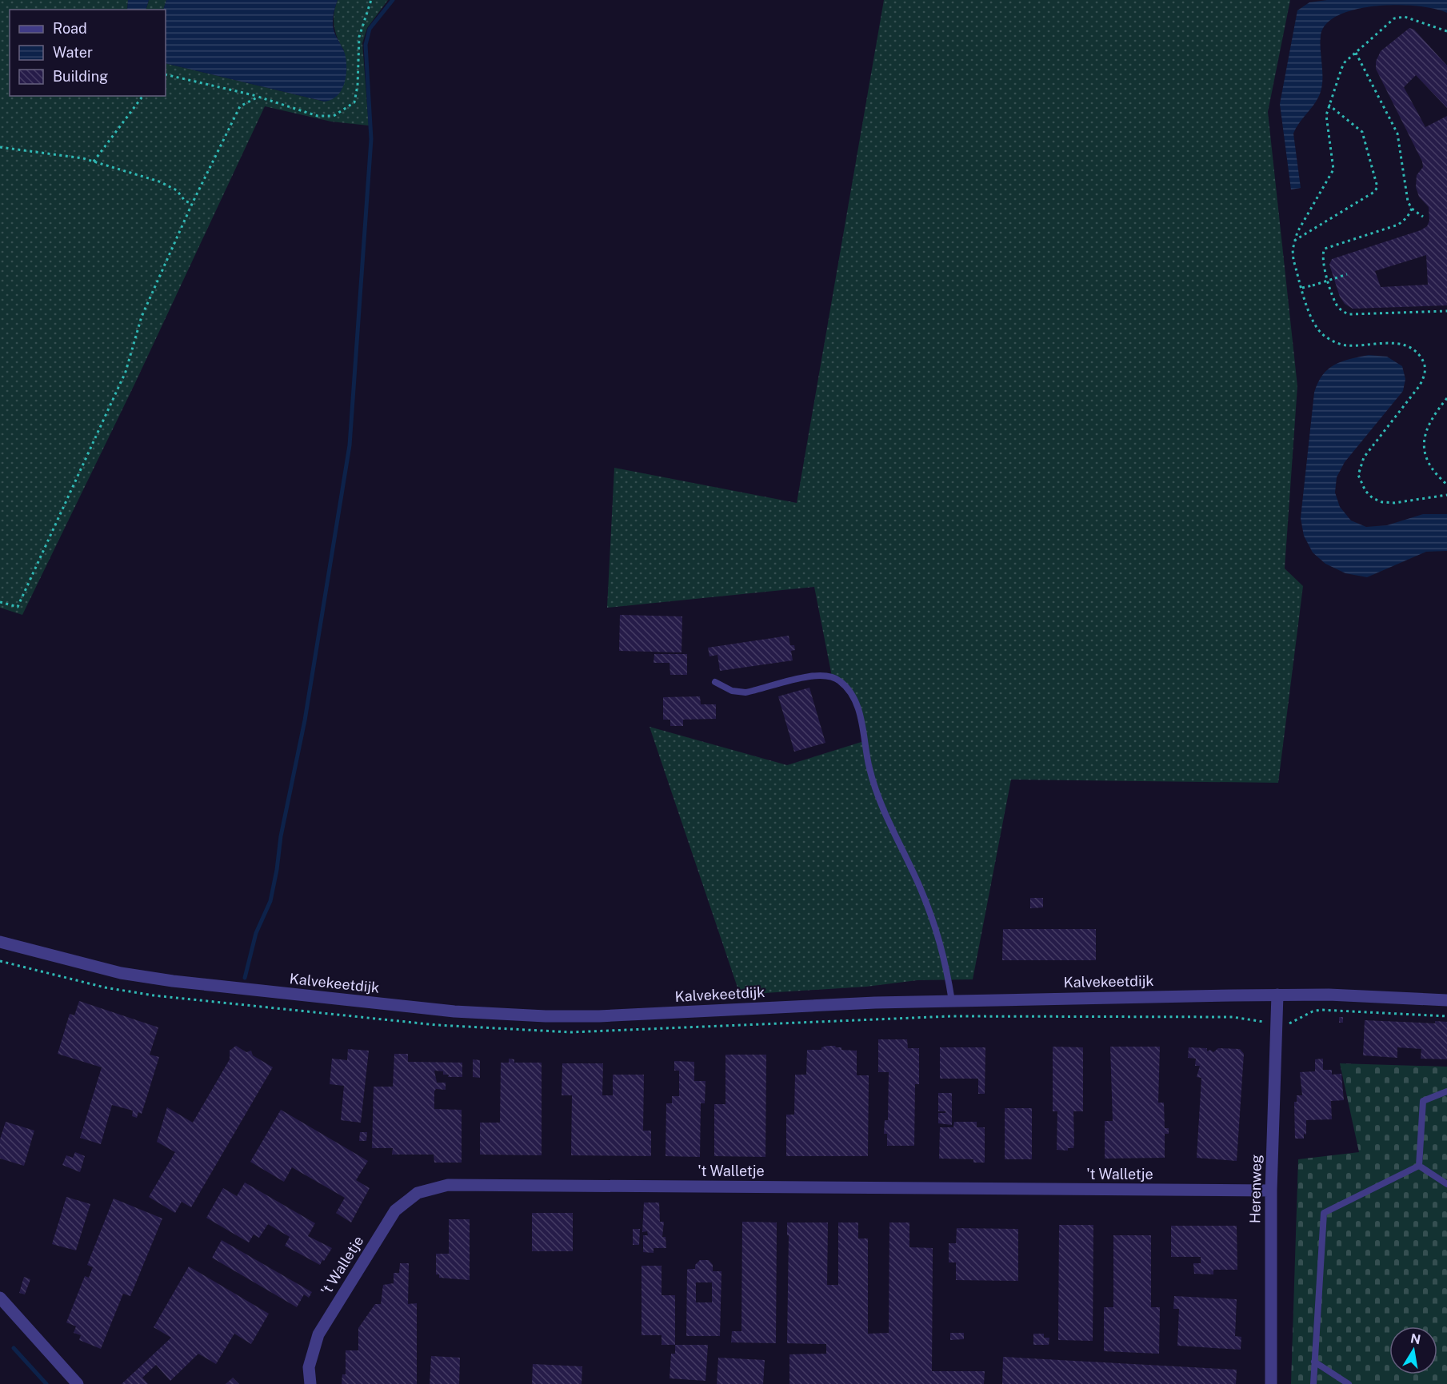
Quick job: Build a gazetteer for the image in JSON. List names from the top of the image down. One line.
{"streets":{"street":["Kalvekeetdijk","'t Walletje","Herenweg"]},"crossings":[["Kalvekeetdijk","Herenweg"],["'t Walletje","Herenweg"]],"legend":["Road","Water","Building"],"north":"top"}
